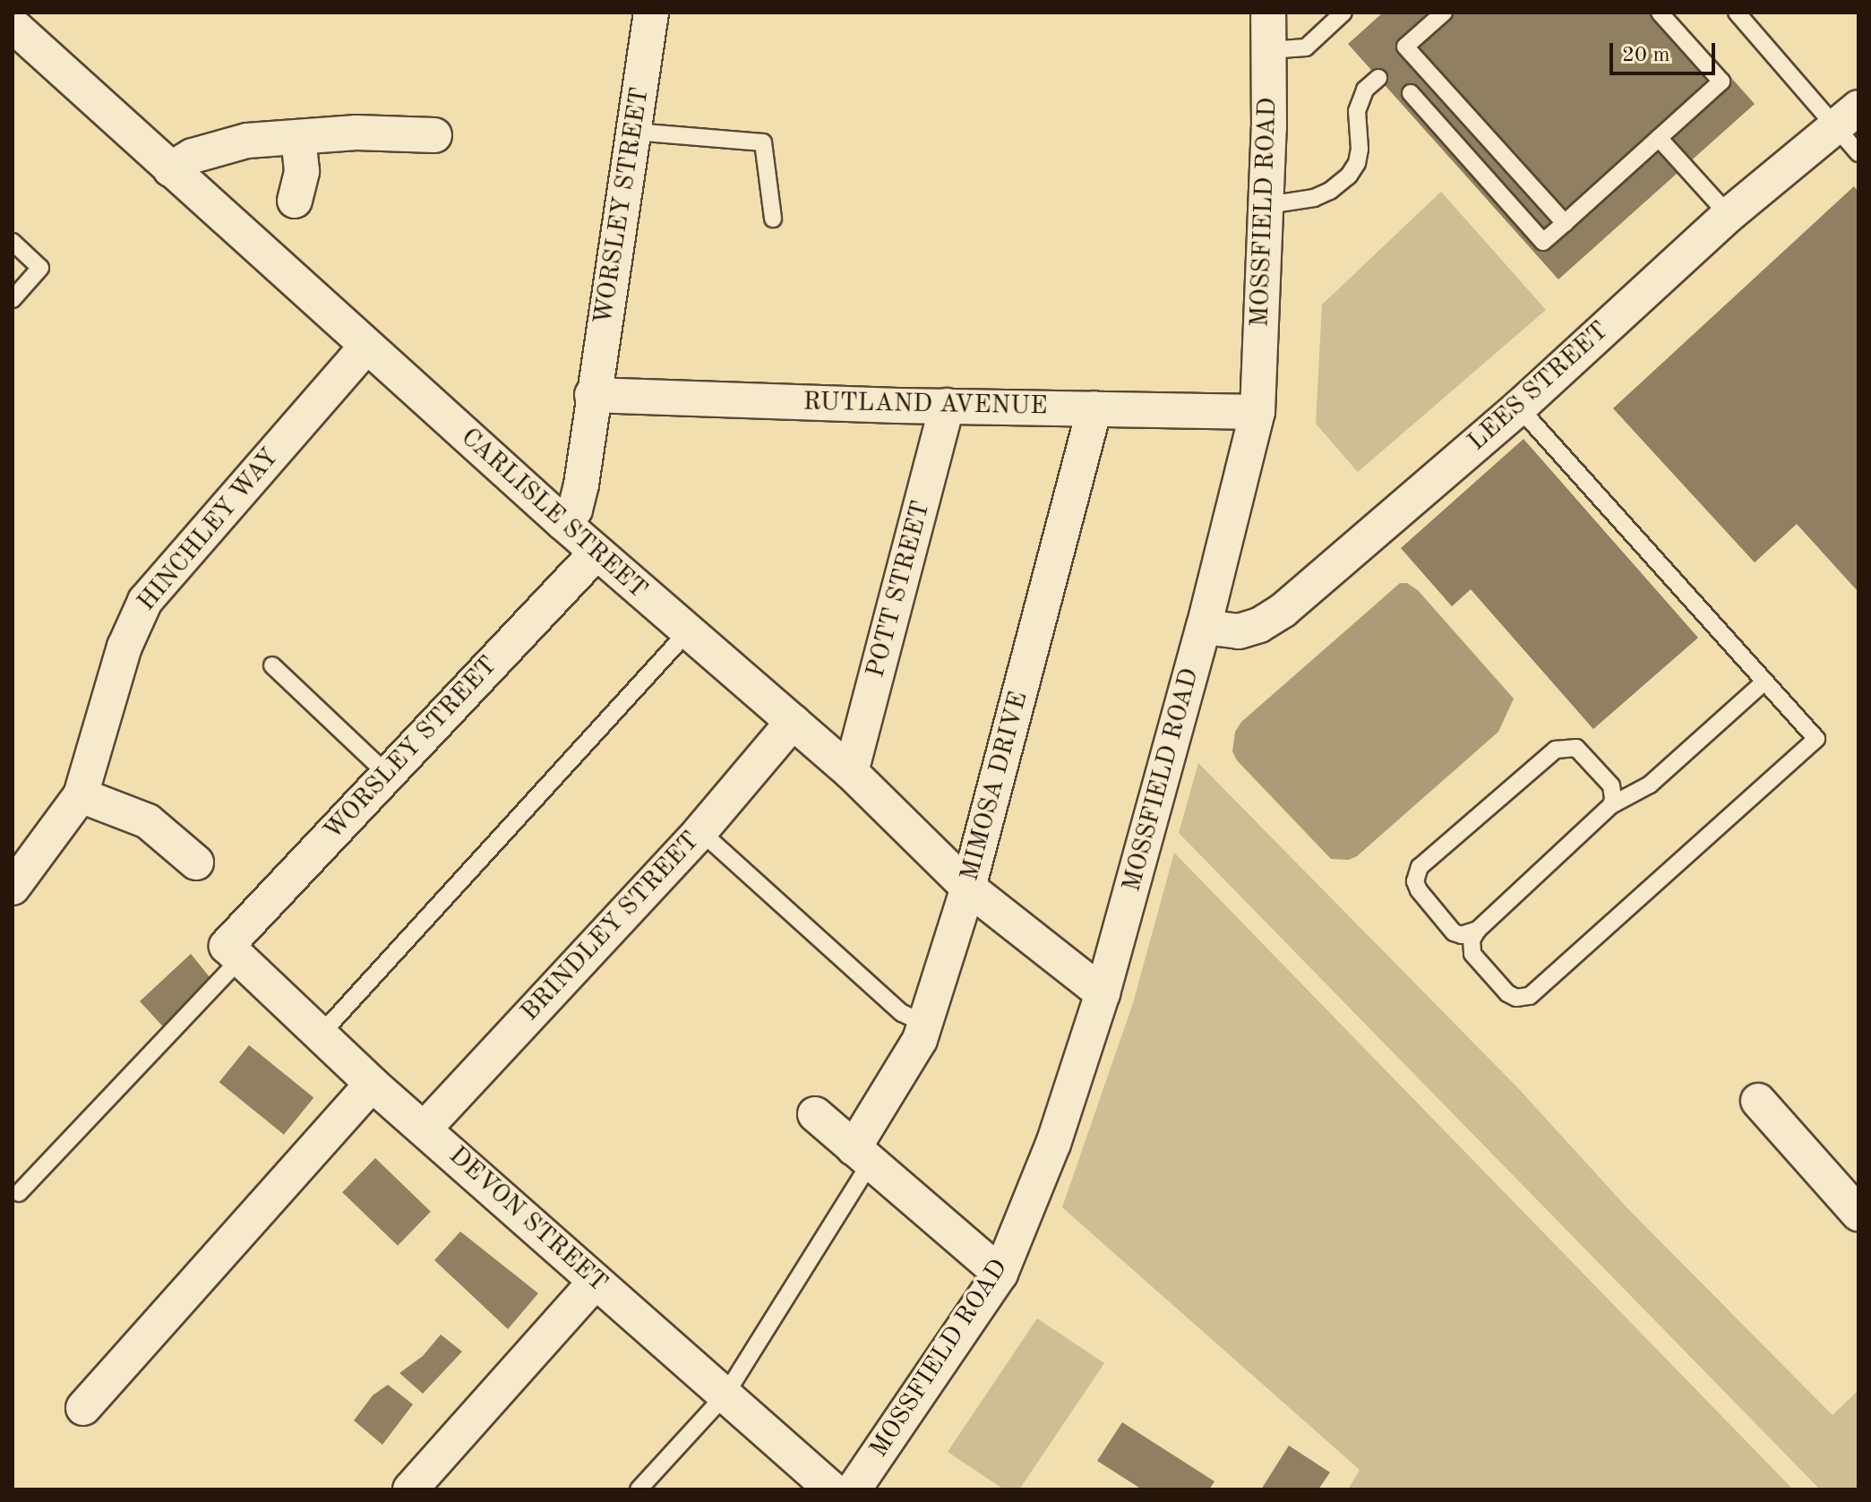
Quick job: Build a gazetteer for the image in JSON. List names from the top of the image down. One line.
{"streets":{"street":["WORSLEY STREET","MOSSFIELD ROAD","LEES STREET","RUTLAND AVENUE","CARLISLE STREET","HINCHLEY WAY","POTT STREET","MIMOSA DRIVE","BRINDLEY STREET","DEVON STREET"]},"crossings":[["WORSLEY STREET","RUTLAND AVENUE"],["WORSLEY STREET","CARLISLE STREET"],["WORSLEY STREET","DEVON STREET"],["MOSSFIELD ROAD","LEES STREET"],["MOSSFIELD ROAD","RUTLAND AVENUE"],["MOSSFIELD ROAD","CARLISLE STREET"],["RUTLAND AVENUE","POTT STREET"],["RUTLAND AVENUE","MIMOSA DRIVE"],["CARLISLE STREET","HINCHLEY WAY"],["CARLISLE STREET","POTT STREET"],["CARLISLE STREET","MIMOSA DRIVE"],["CARLISLE STREET","BRINDLEY STREET"],["BRINDLEY STREET","DEVON STREET"]],"scale_bar":"20 m"}
